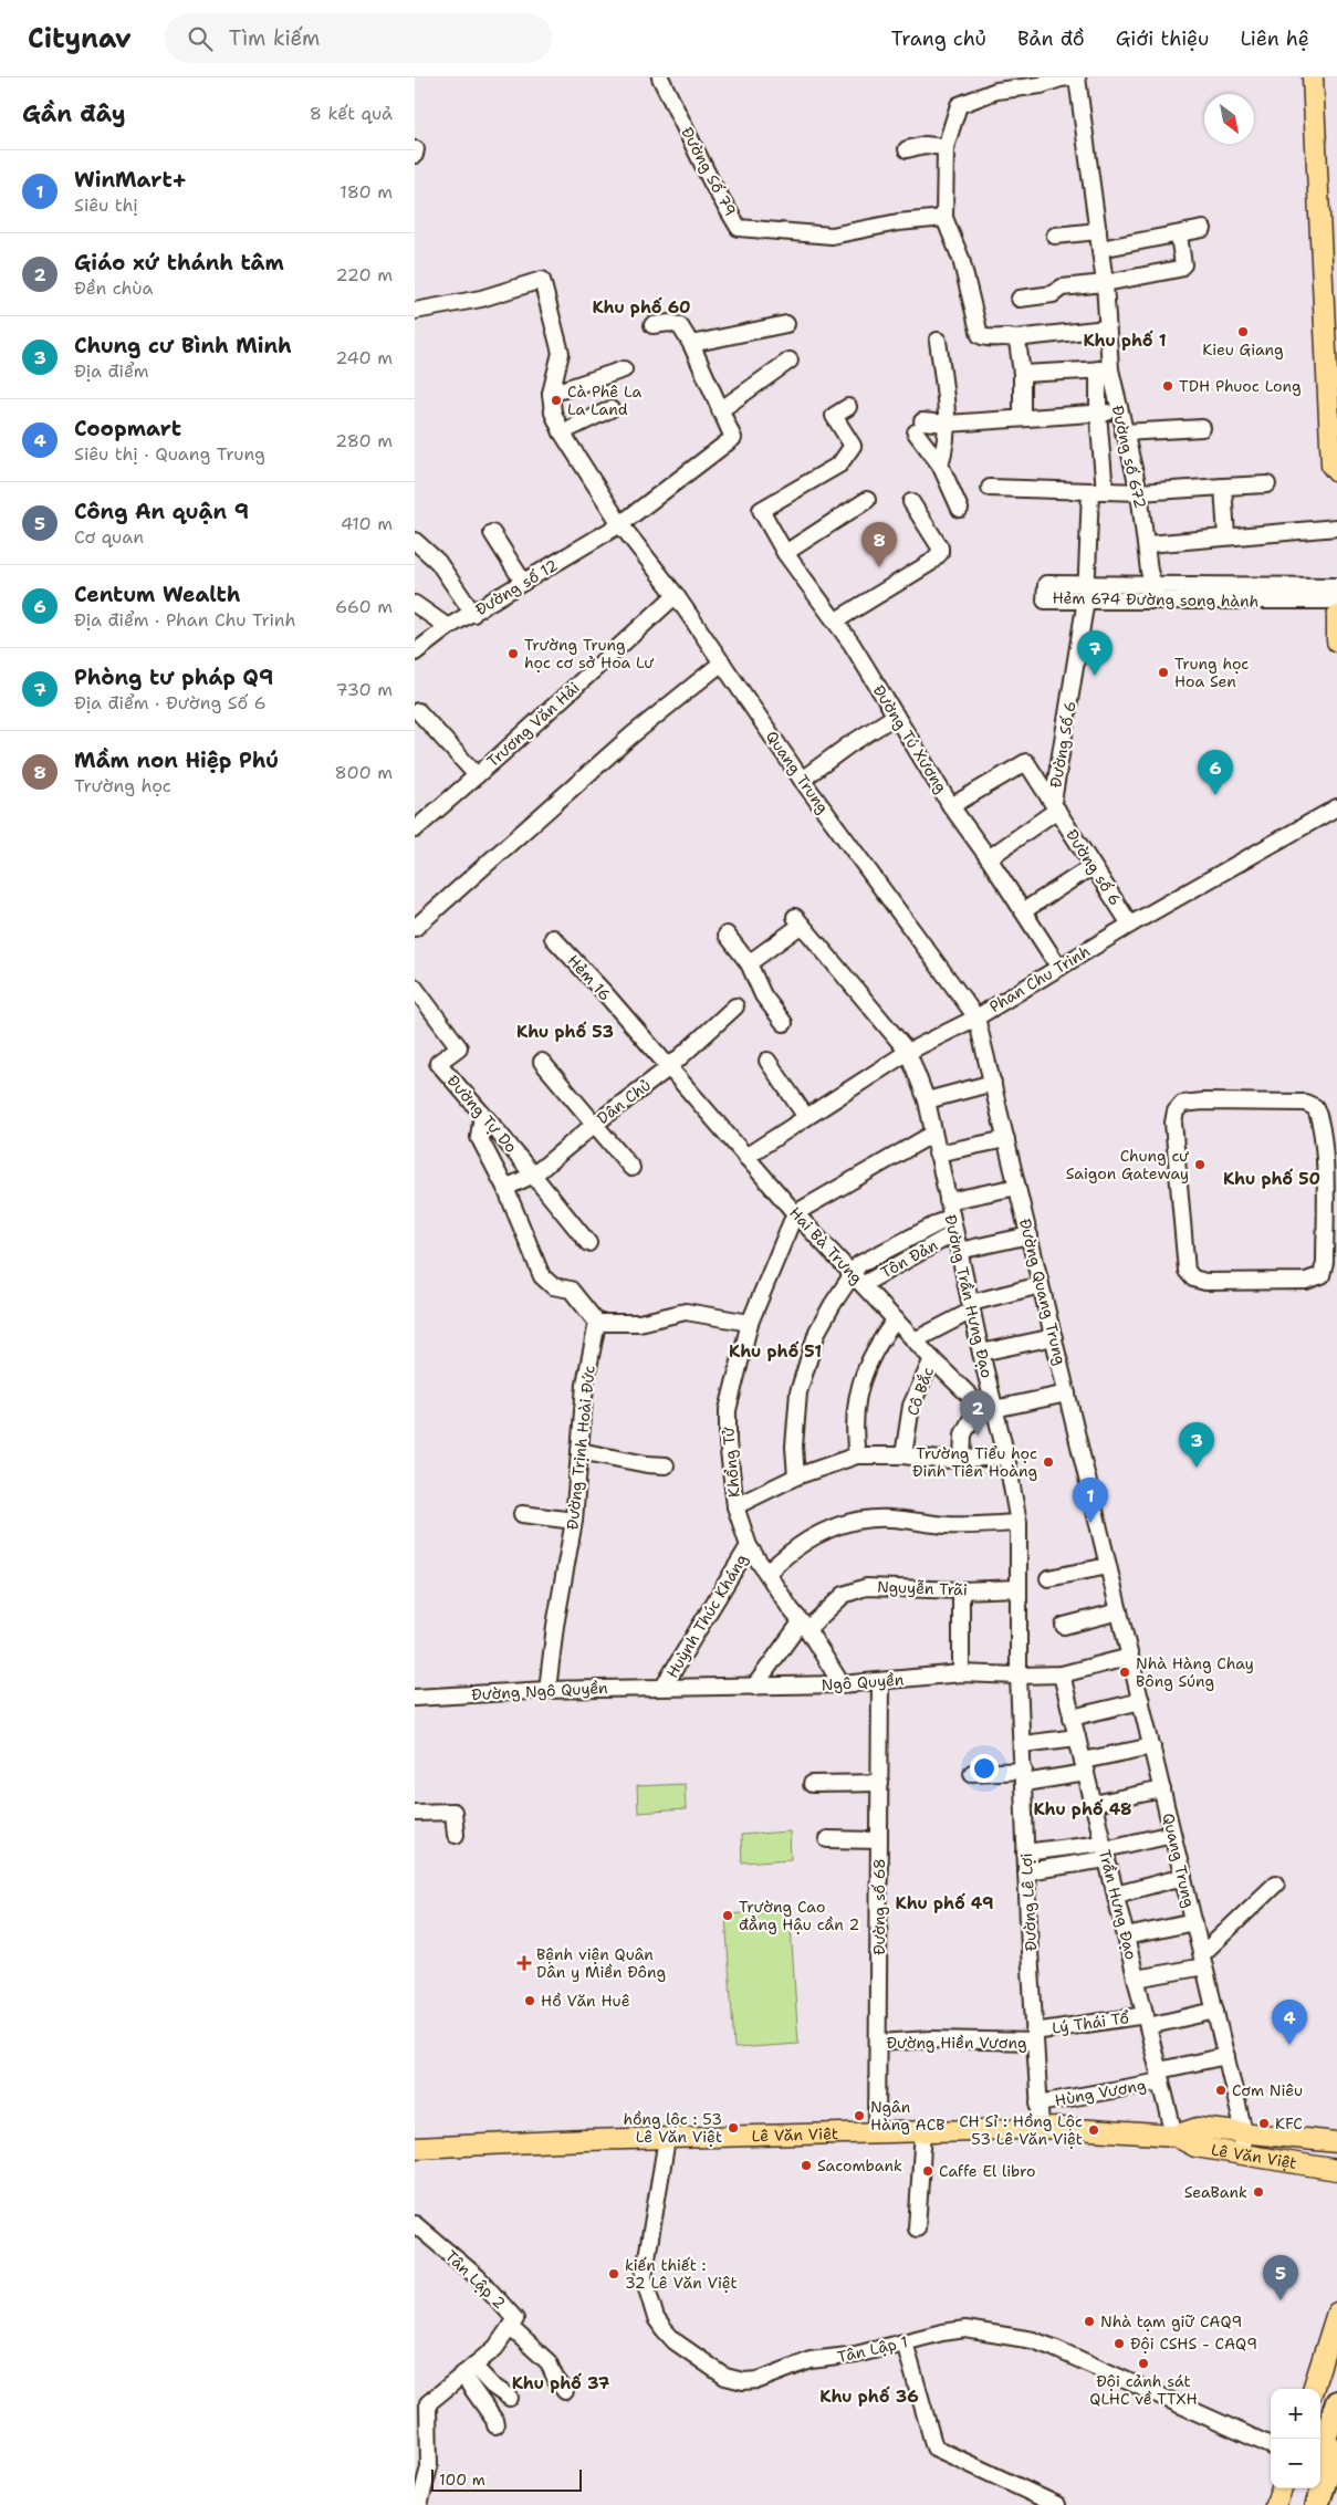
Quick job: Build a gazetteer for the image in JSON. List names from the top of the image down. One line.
{"streets":{"main road":["Lê Văn Việt"],"street":["Đường Số 79","Đường số 672","Đường số 12","Hẻm 674 Đường song hành","Trương Văn Hải","Đường Tú Xương","Đường Số 6","Quang Trung","Đường số 6","Hẻm 16","Phan Chu Trinh","Dân Chủ","Đường Tự Do","Hai Bà Trưng","Tôn Đản","Đường Quang Trung","Đường Trần Hưng Đạo","Cô Bắc","Đường Trịnh Hoài Đức","Khổng Tử","Nguyễn Trãi","Huỳnh Thúc Kháng","Ngô Quyền","Đường Ngô Quyền","Đường Lê Lợi","Trần Hưng Đạo","Đường số 68","Lý Thái Tổ","Đường Hiền Vương","Hùng Vương","Tân Lập 2","Tân Lập 1"]},"crossings":[["Đường số 672","Hẻm 674 Đường song hành"],["Đường số 672","Đường Số 6"],["Đường số 12","Quang Trung"],["Hẻm 674 Đường song hành","Đường Số 6"],["Trương Văn Hải","Quang Trung"],["Đường Tú Xương","Đường Số 6"],["Đường Tú Xương","Đường số 6"],["Đường Tú Xương","Phan Chu Trinh"],["Đường Số 6","Đường số 6"],["Quang Trung","Phan Chu Trinh"],["Quang Trung","Đường Quang Trung"],["Quang Trung","Ngô Quyền"],["Quang Trung","Lý Thái Tổ"],["Quang Trung","Hùng Vương"],["Quang Trung","Lê Văn Việt"],["Đường số 6","Phan Chu Trinh"],["Hẻm 16","Dân Chủ"],["Hẻm 16","Hai Bà Trưng"],["Phan Chu Trinh","Hai Bà Trưng"],["Phan Chu Trinh","Đường Quang Trung"],["Phan Chu Trinh","Đường Trần Hưng Đạo"],["Dân Chủ","Đường Tự Do"],["Dân Chủ","Hai Bà Trưng"],["Hai Bà Trưng","Tôn Đản"],["Hai Bà Trưng","Đường Trần Hưng Đạo"],["Hai Bà Trưng","Cô Bắc"],["Hai Bà Trưng","Khổng Tử"],["Tôn Đản","Đường Trần Hưng Đạo"],["Đường Trần Hưng Đạo","Nguyễn Trãi"],["Đường Trần Hưng Đạo","Ngô Quyền"],["Đường Trần Hưng Đạo","Đường Lê Lợi"],["Đường Trịnh Hoài Đức","Đường Ngô Quyền"],["Khổng Tử","Nguyễn Trãi"],["Khổng Tử","Huỳnh Thúc Kháng"],["Khổng Tử","Ngô Quyền"],["Nguyễn Trãi","Ngô Quyền"],["Huỳnh Thúc Kháng","Ngô Quyền"],["Huỳnh Thúc Kháng","Đường Ngô Quyền"],["Ngô Quyền","Đường Ngô Quyền"],["Ngô Quyền","Đường Lê Lợi"],["Ngô Quyền","Trần Hưng Đạo"],["Ngô Quyền","Đường số 68"],["Đường Lê Lợi","Lý Thái Tổ"],["Đường Lê Lợi","Đường Hiền Vương"],["Đường Lê Lợi","Hùng Vương"],["Đường Lê Lợi","Lê Văn Việt"],["Trần Hưng Đạo","Lý Thái Tổ"],["Trần Hưng Đạo","Hùng Vương"],["Trần Hưng Đạo","Lê Văn Việt"],["Đường số 68","Đường Hiền Vương"],["Đường số 68","Lê Văn Việt"],["Lý Thái Tổ","Đường Hiền Vương"],["Lê Văn Việt","Tân Lập 1"]],"districts":["Khu phố 60","Khu phố 1","Khu phố 53","Khu phố 50","Khu phố 51","Khu phố 48","Khu phố 49","Khu phố 37","Khu phố 36"],"places":{"other":["Kieu Giang","TDH Phuoc Long","Cà Phê La La Land","Trường Trung học cơ sở Hoa Lư","Trung học Hoa Sen","Chung cư Saigon Gateway","Trường Tiểu học Đinh Tiên Hoàng","Nhà Hàng Chay Bông Súng","Trường Cao đẳng Hậu cần 2","Hồ Văn Huê","Cơm Niêu","Ngân Hàng ACB","KFC","hồng lộc : 53 Lê Văn Việt","CH Sỉ : Hồng Lộc 53 Lê Văn Việt","Sacombank","Caffe El libro","SeaBank","kiến thiết : 32 Lê Văn Việt","Nhà tạm giữ CAQ9","Đội CSHS - CAQ9","Đội cảnh sát QLHC về TTXH"],"health":["Bệnh viện Quân Dân y Miền Đông"]},"scale_bar":"100 m","north":"bottom right","page":{"header":"Citynav","search":"Tìm kiếm","nav":["Trang chủ","Bản đồ","Giới thiệu","Liên hệ"],"heading":["Gần đây","8 kết quả"],"list":[{"mark":"1","name":"WinMart+","note":"Siêu thị","value":"180 m"},{"mark":"2","name":"Giáo xứ thánh tâm","note":"Đền chùa","value":"220 m"},{"mark":"3","name":"Chung cư Bình Minh","note":"Địa điểm","value":"240 m"},{"mark":"4","name":"Coopmart","note":"Siêu thị · Quang Trung","value":"280 m"},{"mark":"5","name":"Công An quận 9","note":"Cơ quan","value":"410 m"},{"mark":"6","name":"Centum Wealth","note":"Địa điểm · Phan Chu Trinh","value":"660 m"},{"mark":"7","name":"Phòng tư pháp Q9","note":"Địa điểm · Đường Số 6","value":"730 m"},{"mark":"8","name":"Mầm non Hiệp Phú","note":"Trường học","value":"800 m"}],"pins":["8","7","6","2","3","1","4","5"],"map_buttons":["+","−"],"scale":"100 m"}}
